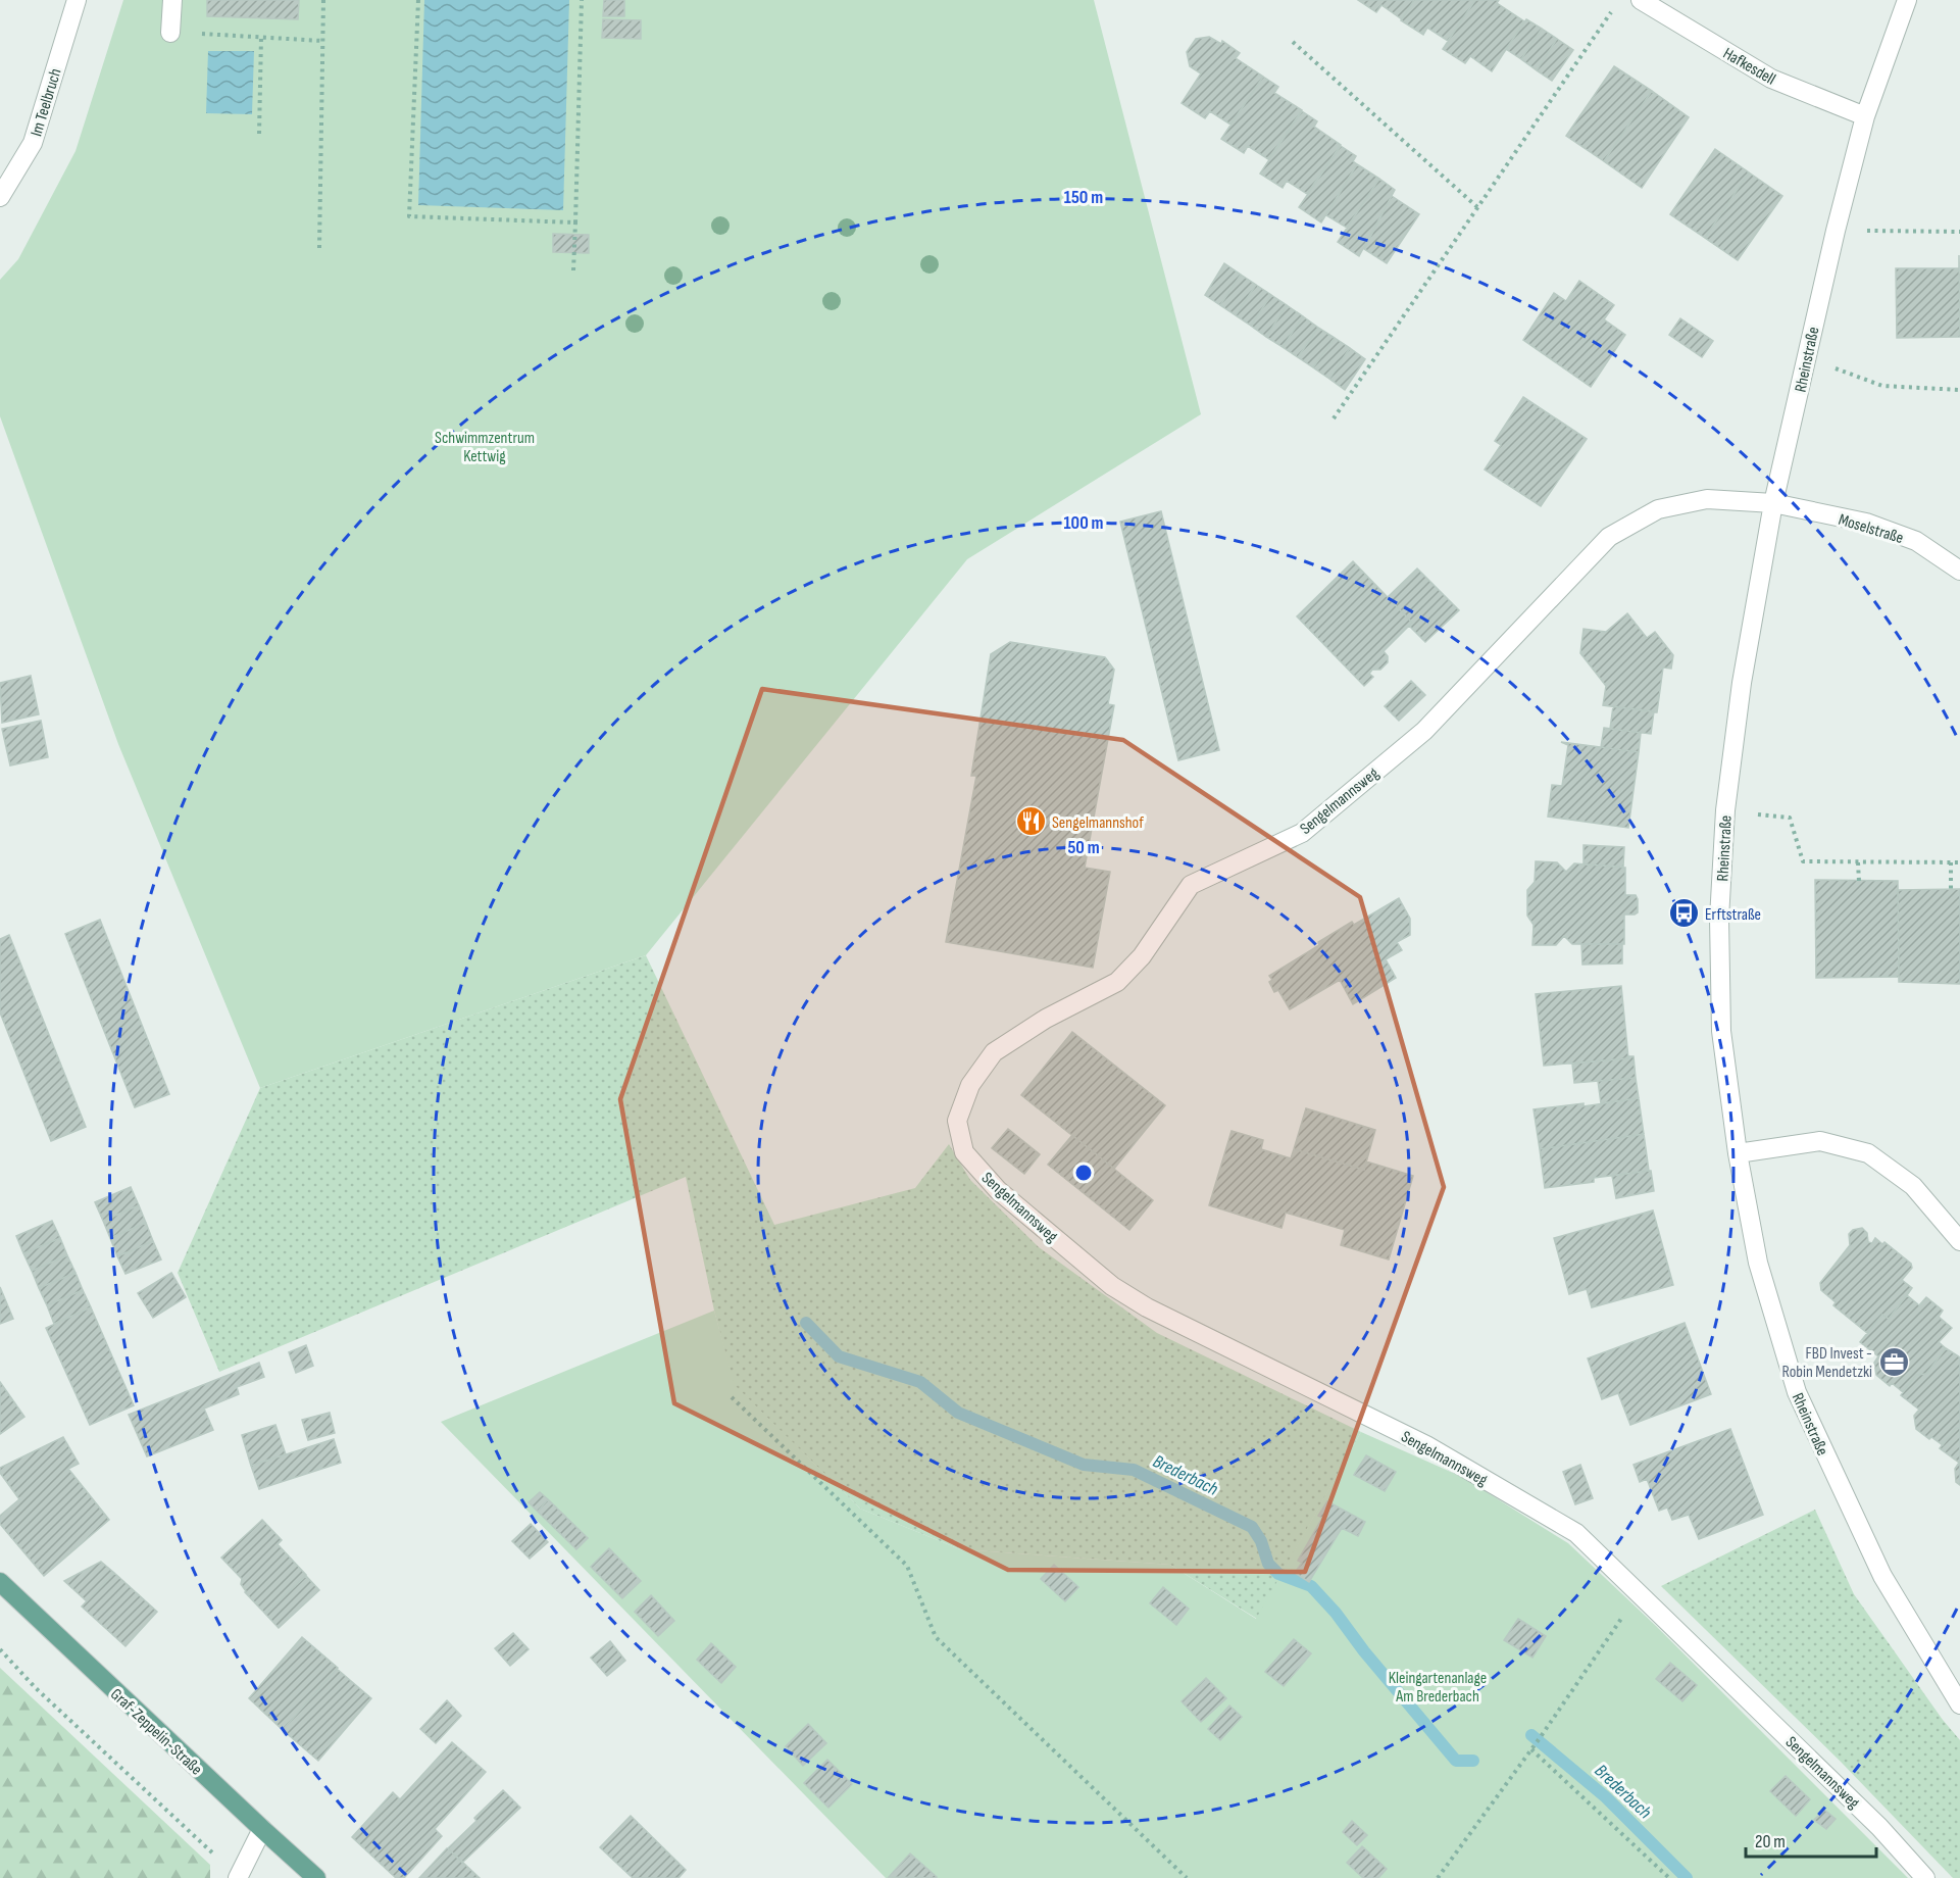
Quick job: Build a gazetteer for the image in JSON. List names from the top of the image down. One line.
{"streets":{"main road":["Graf-Zeppelin-Straße"],"street":["Hafkesdell","Im Teelbruch","Rheinstraße","Moselstraße","Sengelmannsweg"]},"crossings":[["Hafkesdell","Rheinstraße"],["Rheinstraße","Moselstraße"],["Rheinstraße","Sengelmannsweg"],["Moselstraße","Sengelmannsweg"]],"water":["Brederbach"],"parks":["Schwimmzentrum Kettwig","Kleingartenanlage Am Brederbach"],"places":{"restaurant":["Sengelmannshof"],"bus stop":["Erftstraße"],"office":["FBD Invest - Robin Mendetzki"]},"scale_bar":"20 m","rings":["150 m","100 m","50 m"]}
